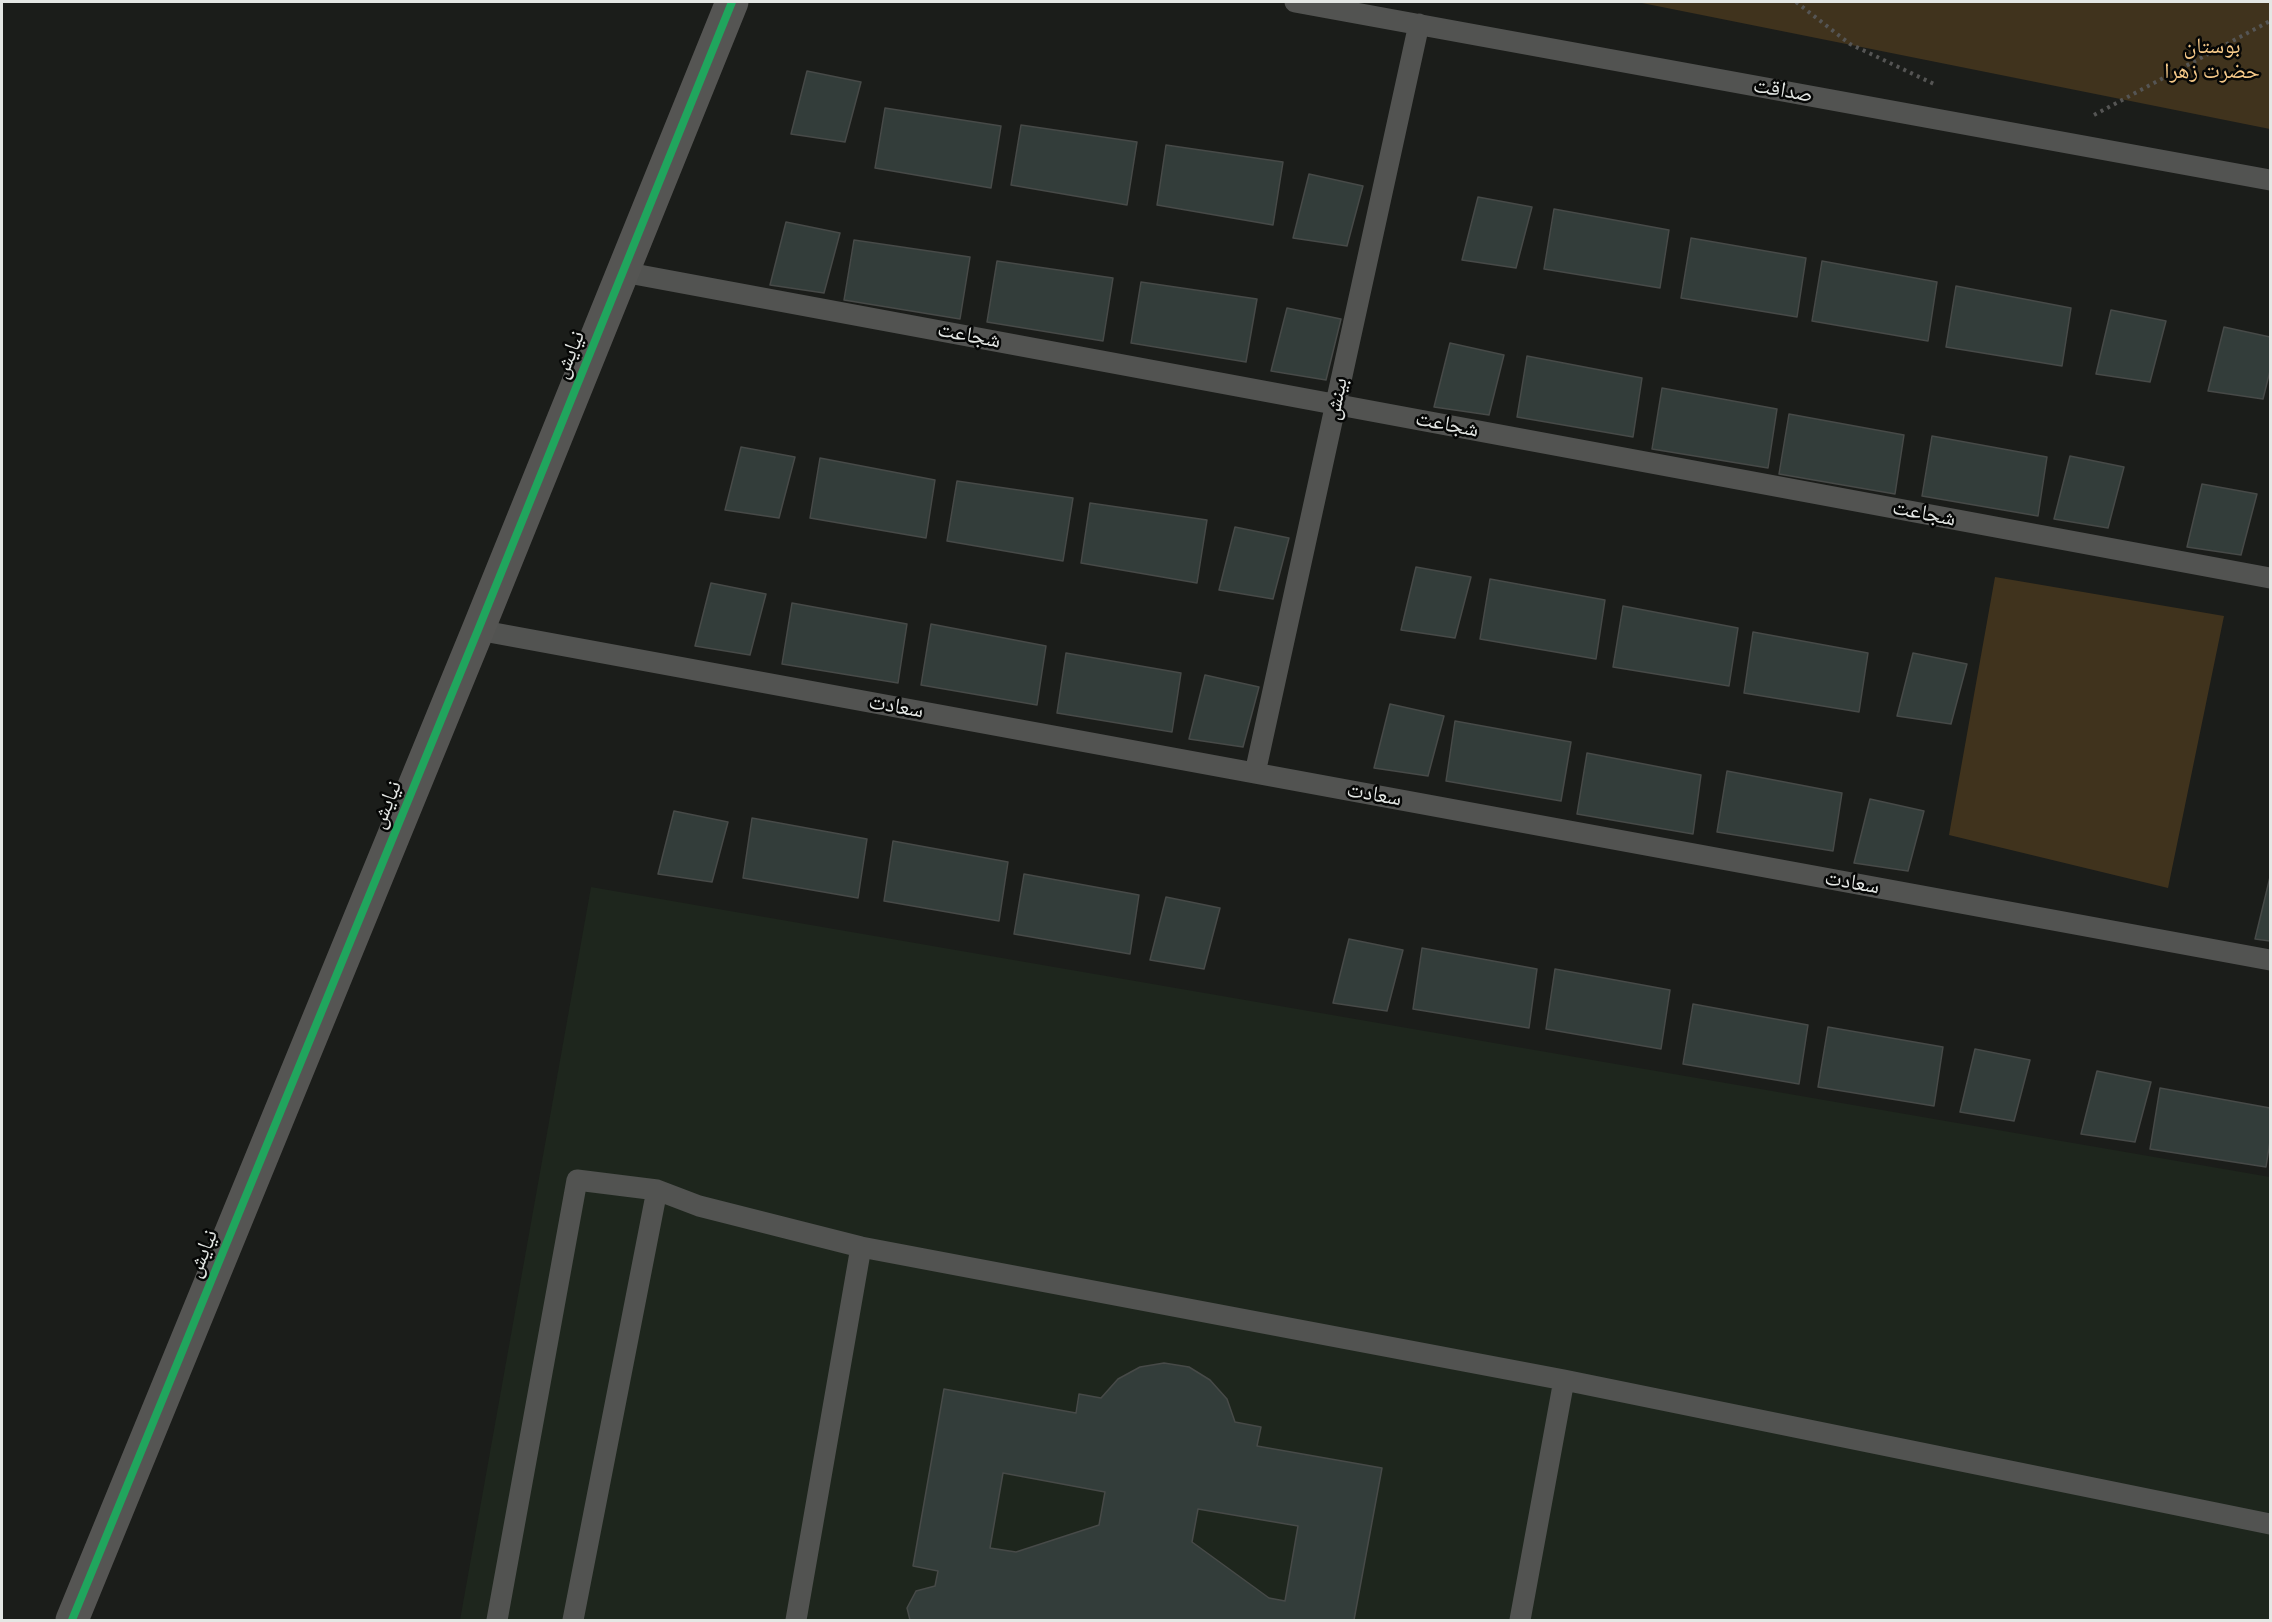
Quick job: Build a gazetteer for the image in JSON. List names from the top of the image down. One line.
{"streets":{"street":["نیایش"],"lane":["صداقت","شجاعت","بینش","سعادت"]},"crossings":[["صداقت","بینش"],["شجاعت","نیایش"],["شجاعت","بینش"],["نیایش","سعادت"],["بینش","سعادت"]],"parks":["بوستان حضرت زهرا"]}
